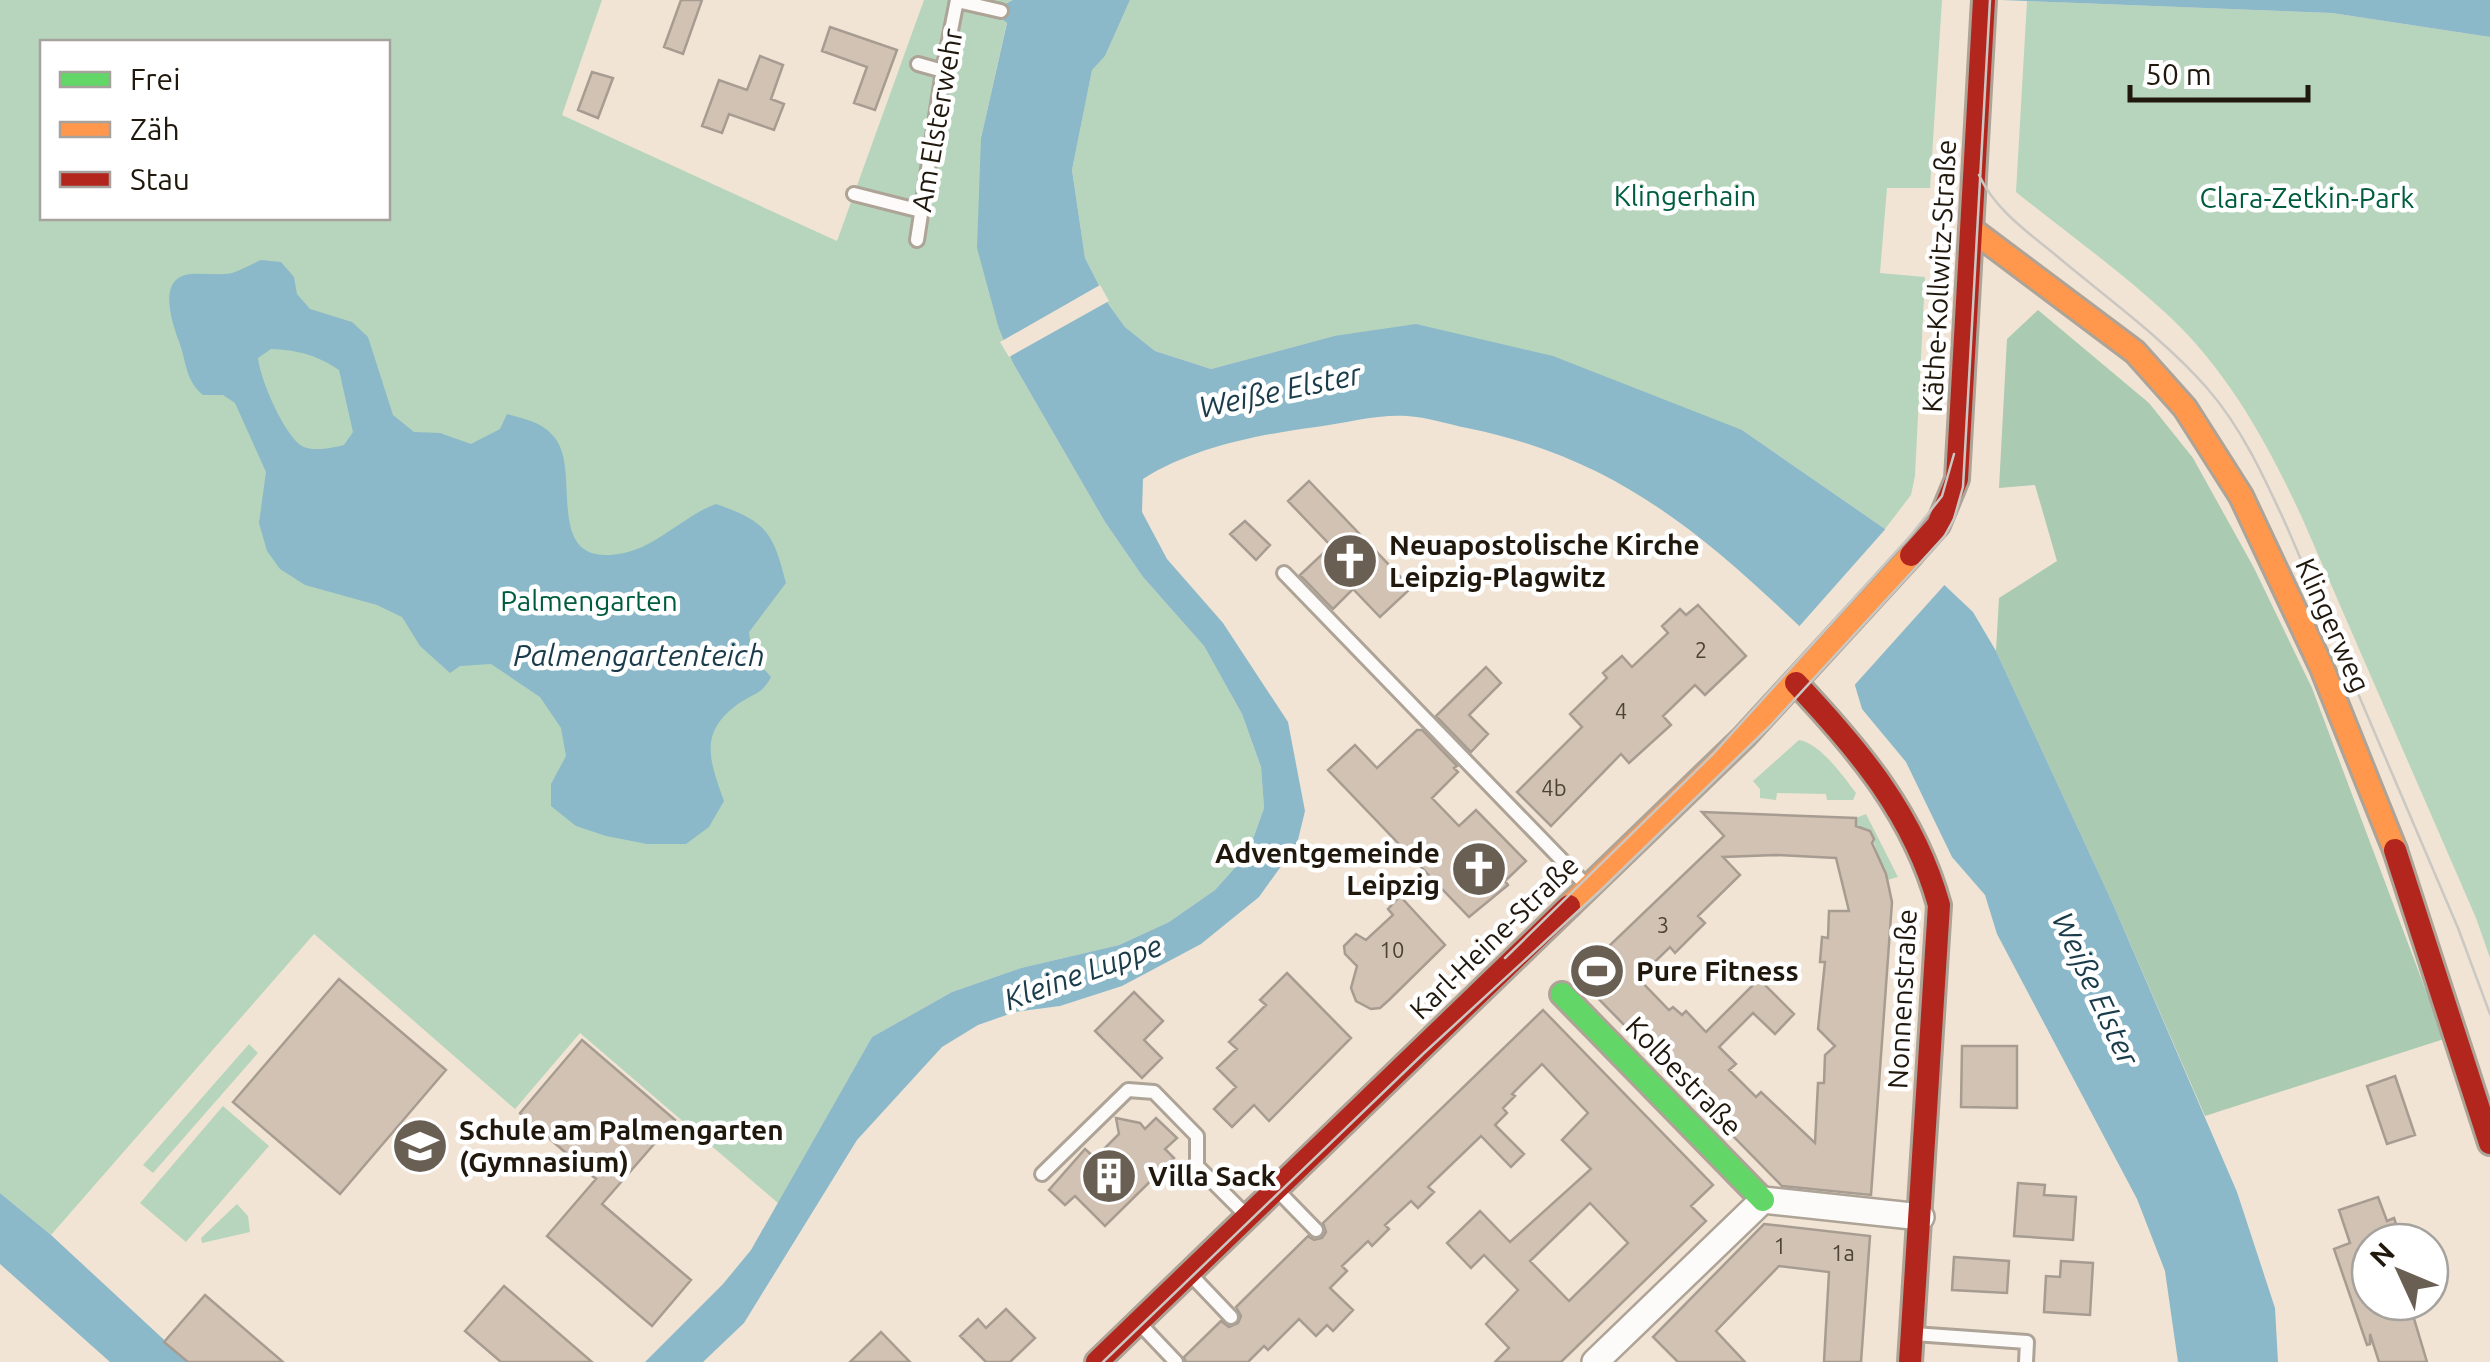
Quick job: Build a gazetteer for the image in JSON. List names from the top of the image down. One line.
{"streets":{"main road":["Käthe-Kollwitz-Straße","Klingerweg","Karl-Heine-Straße","Nonnenstraße","Kolbestraße"],"lane":["Am Elsterwehr"]},"crossings":[["Käthe-Kollwitz-Straße","Klingerweg"],["Käthe-Kollwitz-Straße","Karl-Heine-Straße"],["Karl-Heine-Straße","Nonnenstraße"]],"water":["Weiße Elster","Palmengartenteich","Kleine Luppe"],"parks":["Klingerhain","Clara-Zetkin-Park","Palmengarten"],"places":{"church":["Neuapostolische Kirche Leipzig-Plagwitz","Adventgemeinde Leipzig"],"sports":["Pure Fitness"],"school or university":["Schule am Palmengarten (Gymnasium)"],"building":["Villa Sack"]},"house_numbers":["2","4","4b","3","10","1","1a"],"legend":["Frei","Zäh","Stau"],"scale_bar":"50 m","north":"top left"}
